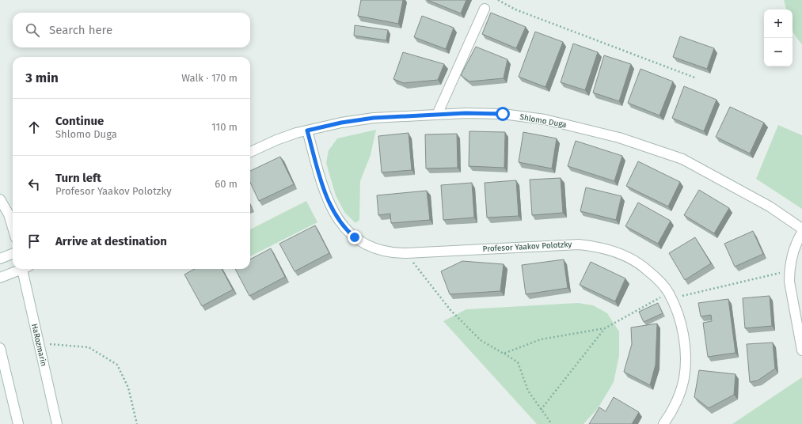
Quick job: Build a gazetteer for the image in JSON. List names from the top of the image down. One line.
{"streets":{"street":["Shlomo Duga","Profesor Yaakov Polotzky","HaRozmarin"]},"crossings":[["Shlomo Duga","Profesor Yaakov Polotzky"]],"page":{"map_buttons":["+","−"],"search":"Search here","heading":["3 min","Walk · 170 m"],"list":[["Continue","Shlomo Duga","110 m"],["Turn left","Profesor Yaakov Polotzky","60 m"],"Arrive at destination"]}}
